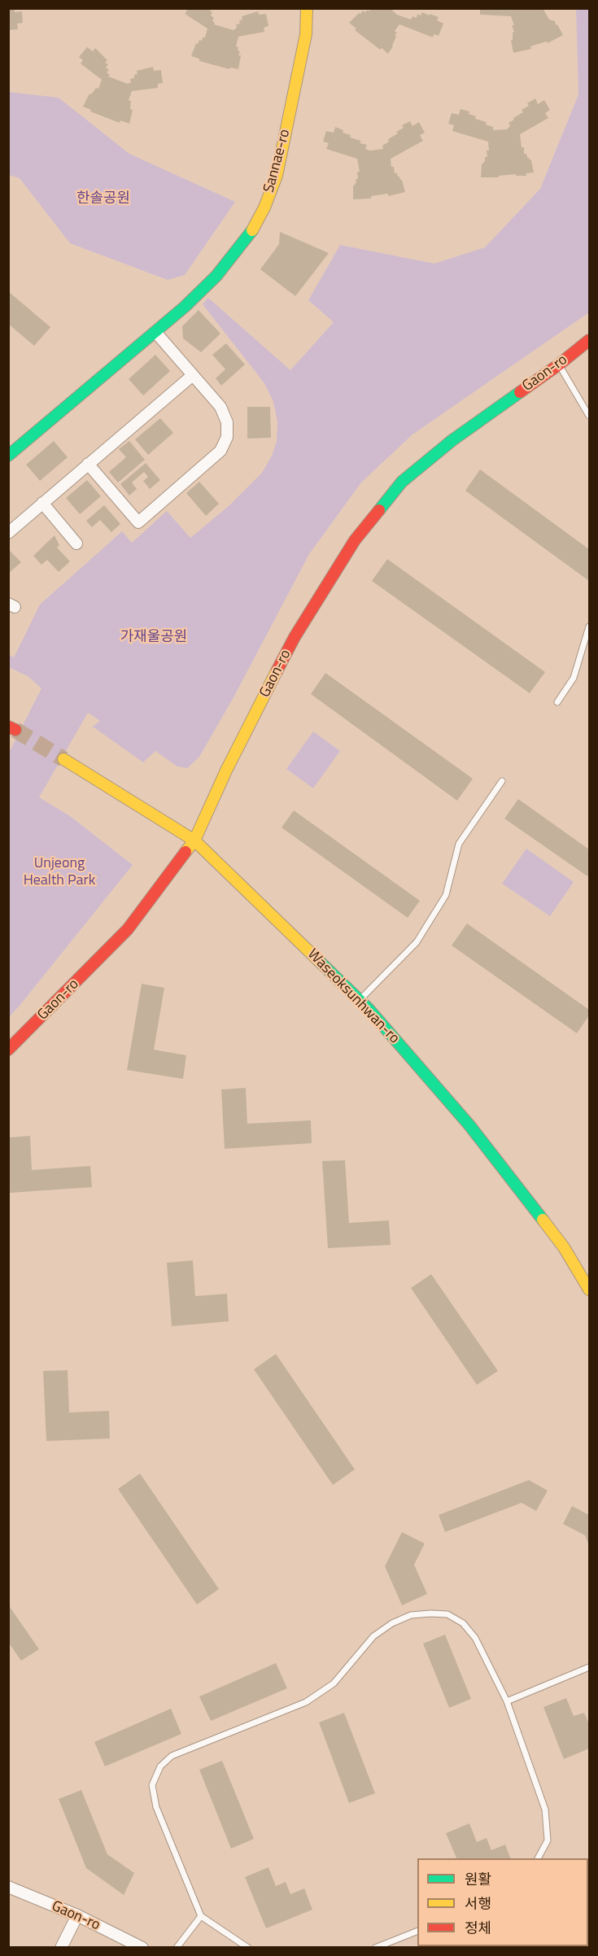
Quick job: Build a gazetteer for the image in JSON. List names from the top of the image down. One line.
{"streets":{"street":["Sannae-ro","Gaon-ro","Waseoksunhwan-ro"]},"crossings":[["Gaon-ro","Waseoksunhwan-ro"]],"parks":["한솔공원","가재울공원","Unjeong Health Park"],"legend":["원활","서행","정체"]}
